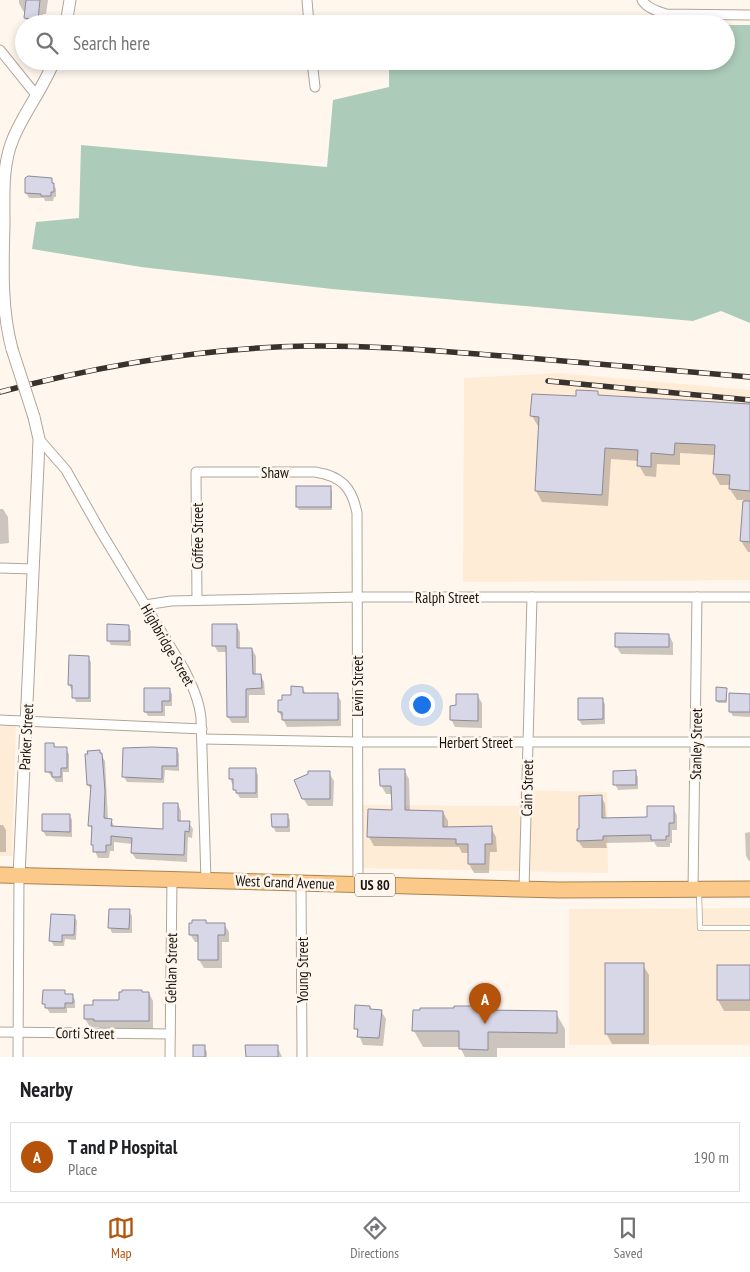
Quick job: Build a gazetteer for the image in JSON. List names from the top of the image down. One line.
{"streets":{"highway":["West Grand Avenue","US 80"],"street":["Shaw","Coffee Street","Ralph Street","Highbridge Street","Levin Street","Parker Street","Herbert Street","Stanley Street","Cain Street","Gehlan Street","Young Street","Corti Street"]},"crossings":[["Shaw","Coffee Street"],["Shaw","Levin Street"],["Coffee Street","Ralph Street"],["Ralph Street","Highbridge Street"],["Ralph Street","Levin Street"],["Ralph Street","Stanley Street"],["Ralph Street","Cain Street"],["Highbridge Street","Parker Street"],["Highbridge Street","Herbert Street"],["Highbridge Street","West Grand Avenue"],["Levin Street","Herbert Street"],["Levin Street","West Grand Avenue"],["Parker Street","West Grand Avenue"],["Parker Street","Corti Street"],["Herbert Street","Stanley Street"],["Herbert Street","Cain Street"],["Stanley Street","West Grand Avenue"],["Cain Street","West Grand Avenue"],["West Grand Avenue","Gehlan Street"],["West Grand Avenue","Young Street"],["Gehlan Street","Corti Street"]],"page":{"search":"Search here","pins":"A","heading":"Nearby","list":[{"mark":"A","name":"T and P Hospital","note":"Place","value":"190 m"}],"nav":["Map","Directions","Saved"]}}
